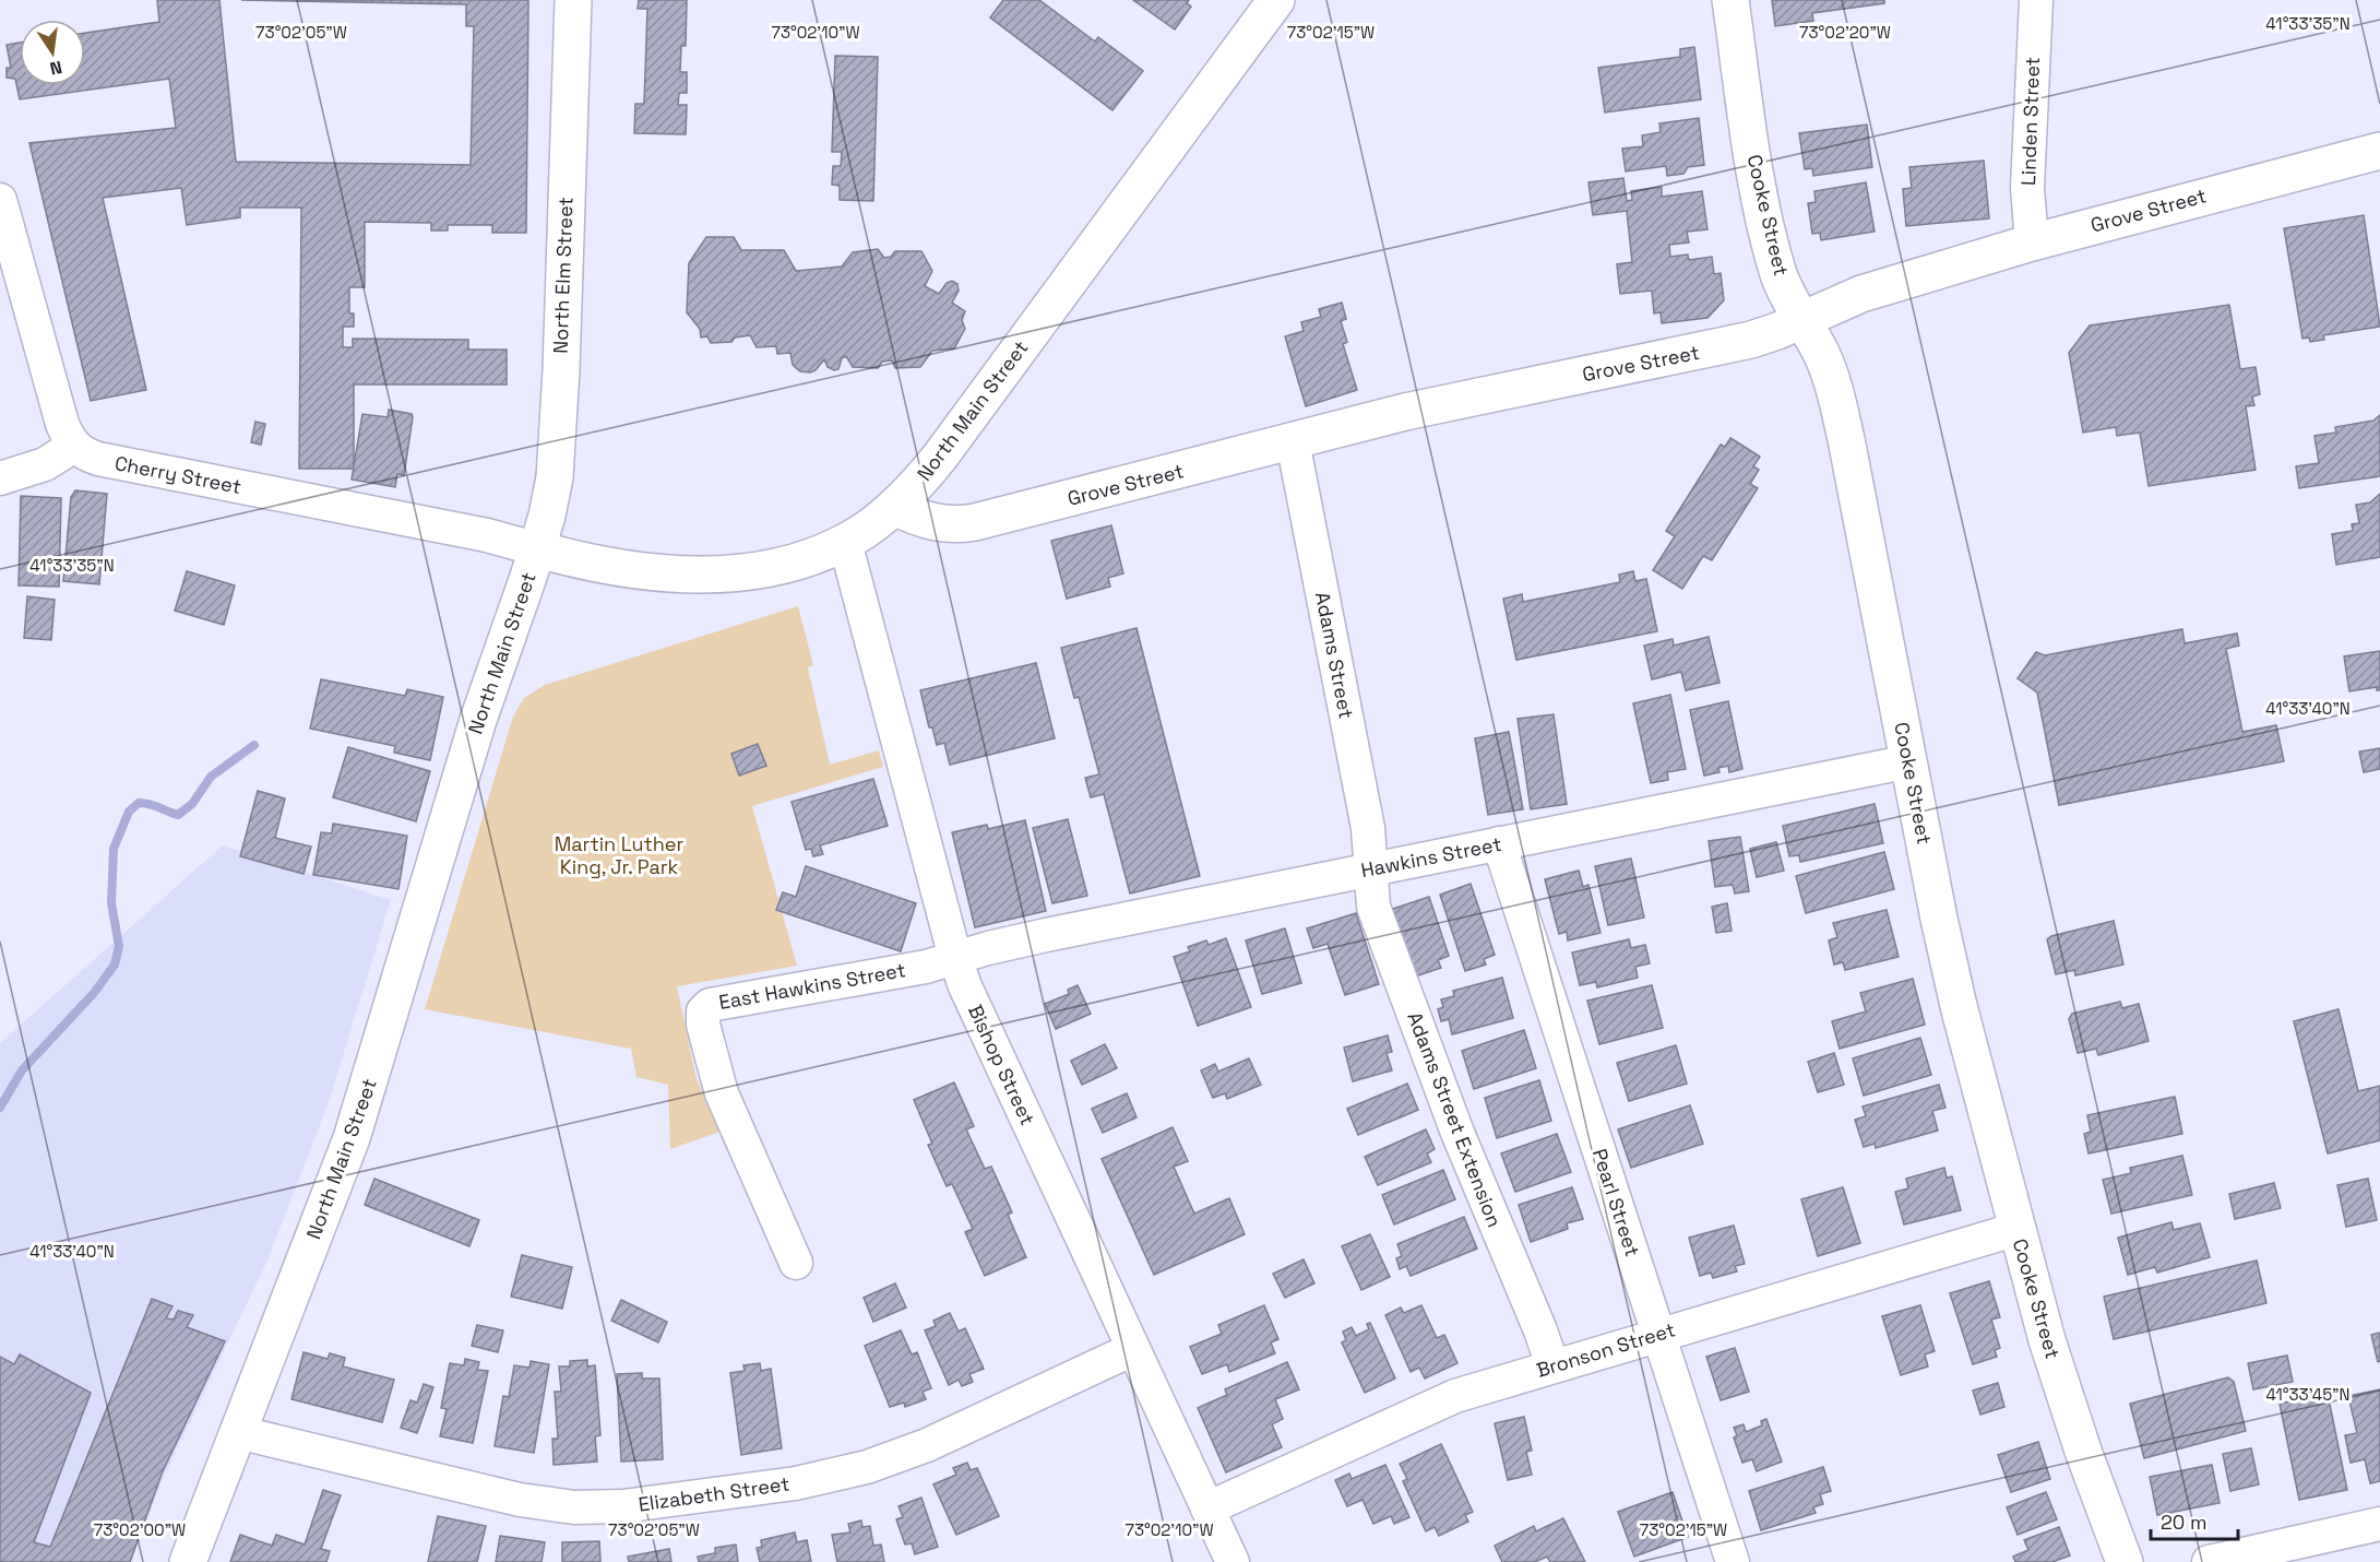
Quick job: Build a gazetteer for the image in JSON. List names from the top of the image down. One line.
{"streets":{"main road":["Grove Street","Cooke Street","North Elm Street","North Main Street"],"street":["Linden Street","Cherry Street","Adams Street","Hawkins Street","East Hawkins Street","Bishop Street","Adams Street Extension","Pearl Street","Bronson Street","Elizabeth Street"]},"crossings":[["Linden Street","Grove Street"],["Grove Street","Cooke Street"],["Grove Street","North Main Street"],["Grove Street","Adams Street"],["Cooke Street","Hawkins Street"],["Cooke Street","Bronson Street"],["North Elm Street","North Main Street"],["North Elm Street","Cherry Street"],["North Main Street","Cherry Street"],["North Main Street","Bishop Street"],["North Main Street","Elizabeth Street"],["Adams Street","Hawkins Street"],["Adams Street","Adams Street Extension"],["Hawkins Street","East Hawkins Street"],["Hawkins Street","Bishop Street"],["Hawkins Street","Adams Street Extension"],["Hawkins Street","Pearl Street"],["East Hawkins Street","Bishop Street"],["Bishop Street","Bronson Street"],["Bishop Street","Elizabeth Street"],["Adams Street Extension","Bronson Street"],["Pearl Street","Bronson Street"]],"parks":["Martin Luther King, Jr. Park"],"scale_bar":"20 m","north":"bottom","coordinates":["41°33'35\"N","73°02'05\"W","73°02'10\"W","73°02'15\"W","73°02'20\"W","41°33'40\"N","41°33'45\"N","73°02'00\"W"]}
